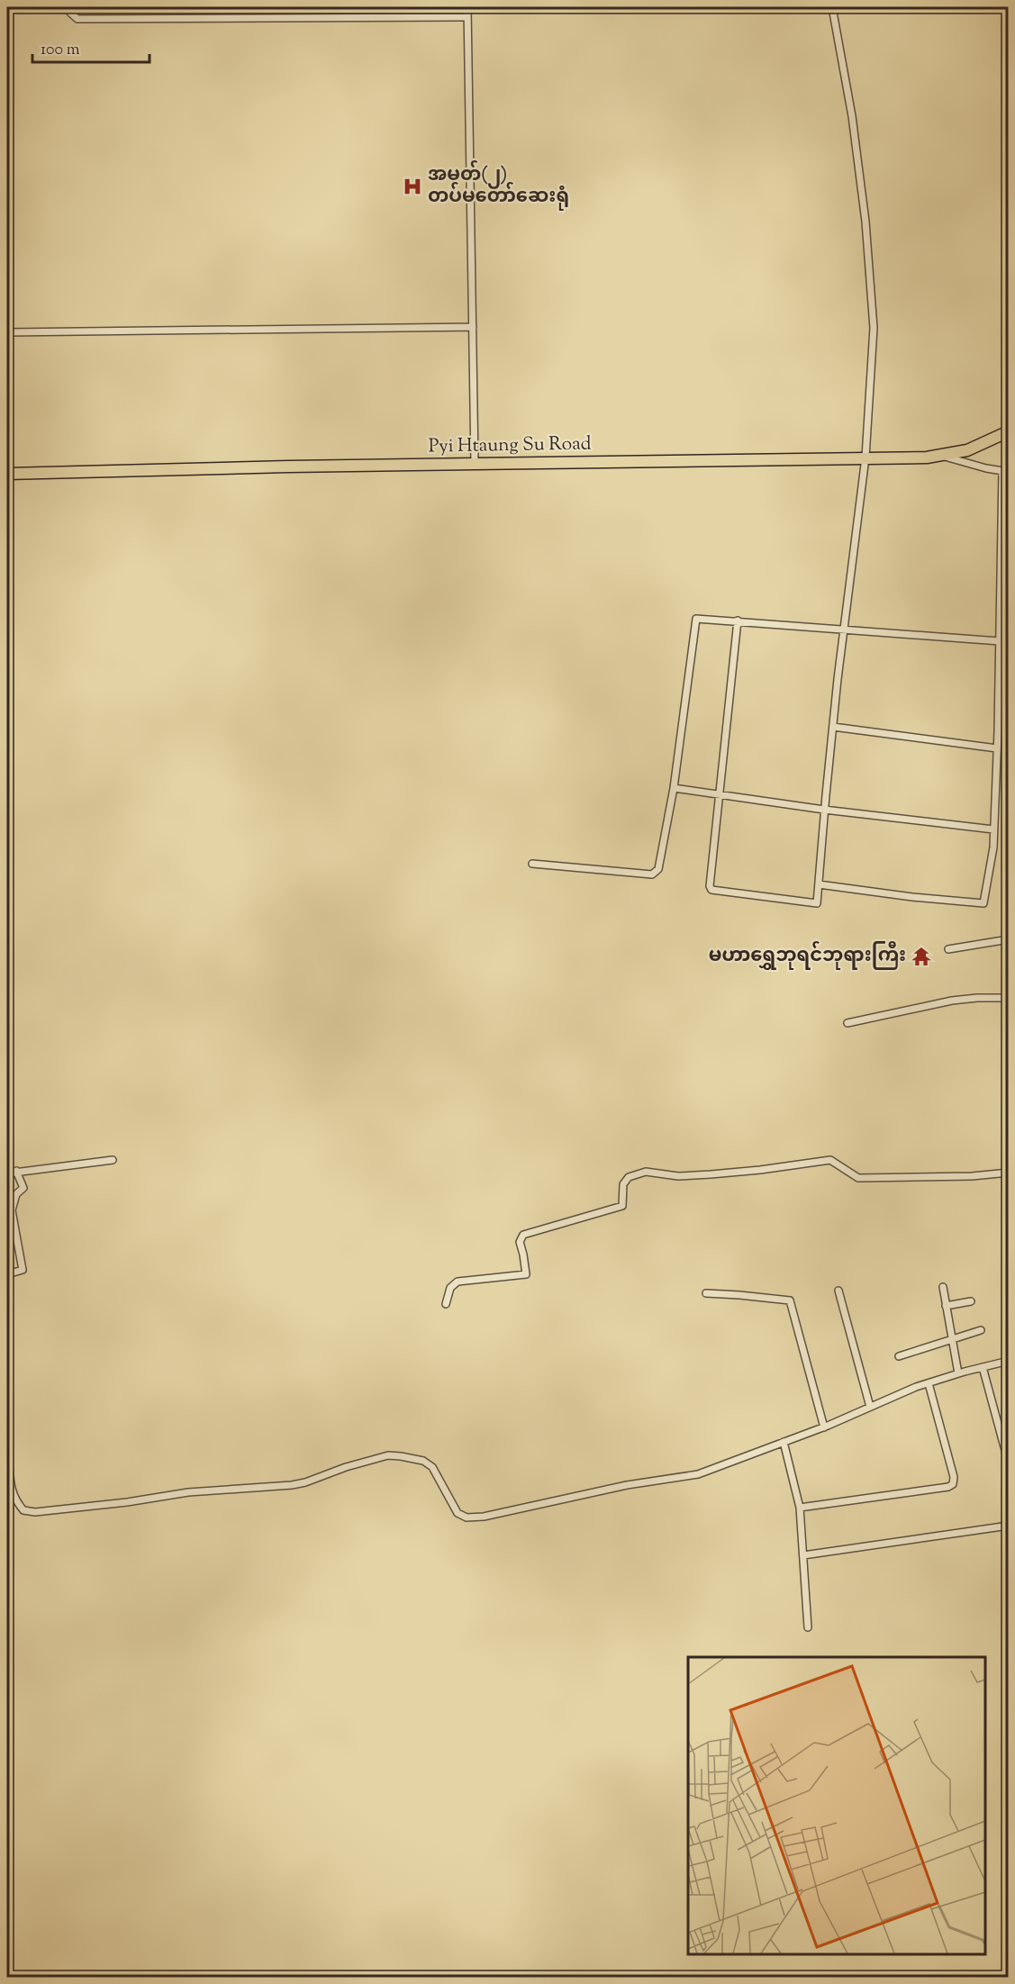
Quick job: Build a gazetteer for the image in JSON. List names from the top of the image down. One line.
{"streets":{"highway":["Pyi Htaung Su Road"]},"places":{"hospital":["အမှတ်(၂) တပ်မတော်ဆေးရုံ"],"temple":["မဟာရွှေဘုရင်ဘုရားကြီး"]},"scale_bar":"100 m"}
